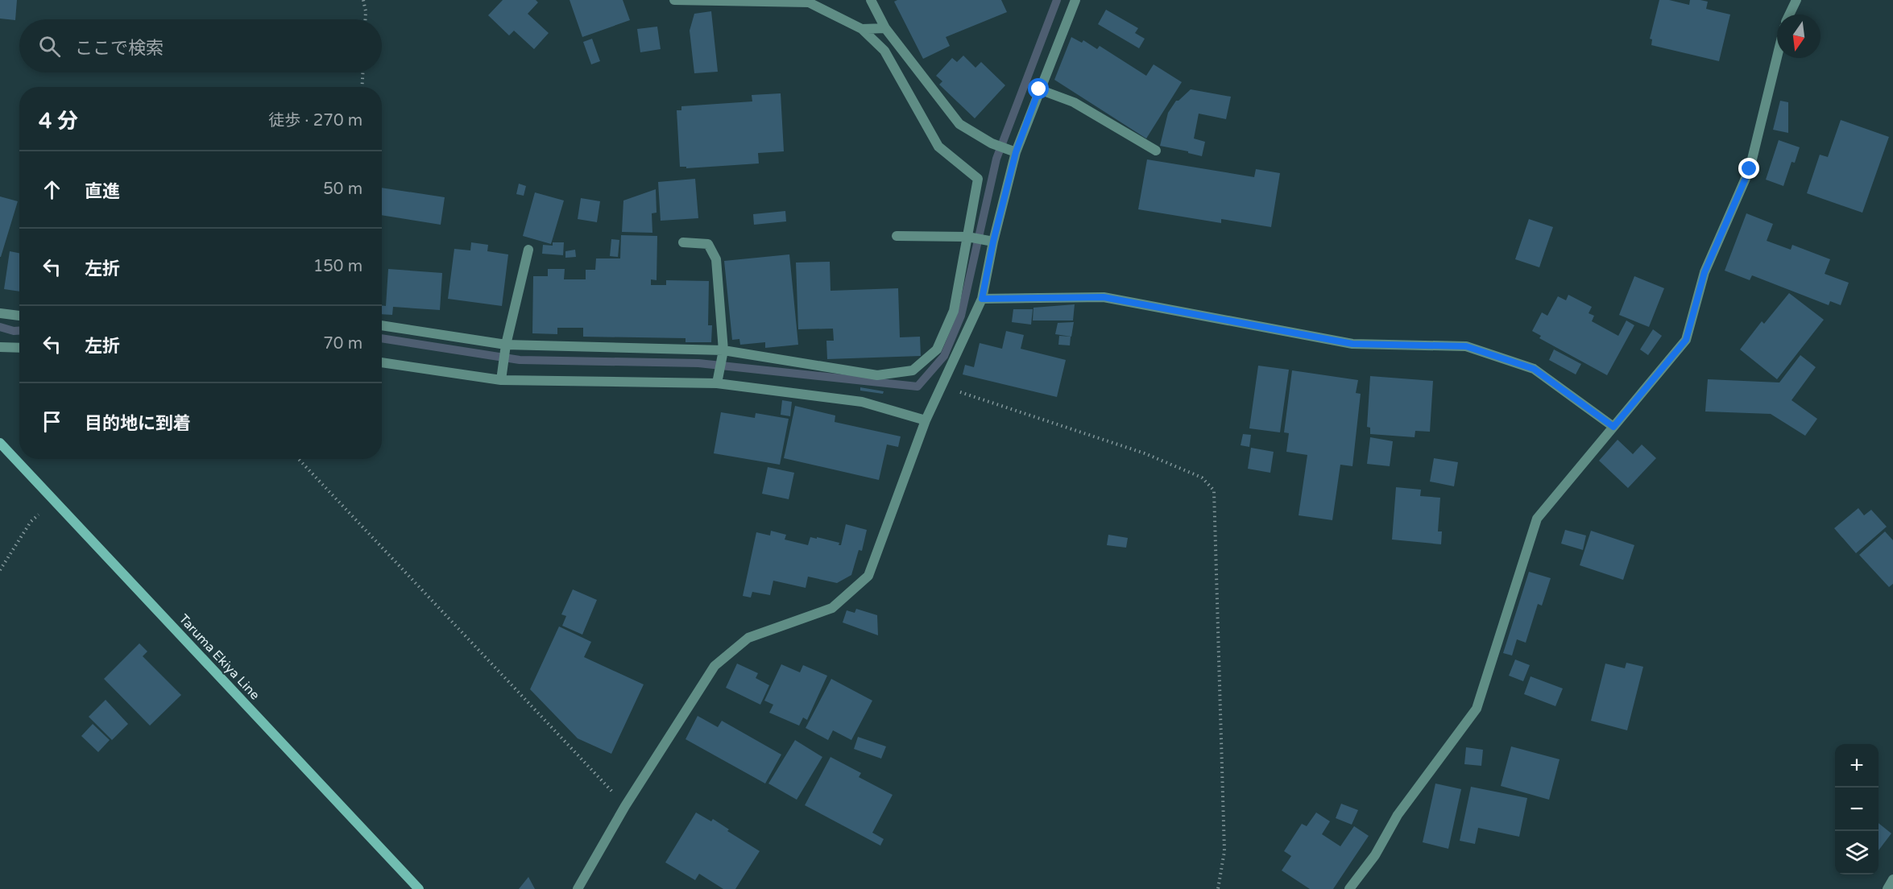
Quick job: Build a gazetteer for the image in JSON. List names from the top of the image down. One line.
{"streets":{"main road":["Taruma Ekiya Line"]},"north":"bottom","page":{"search":"ここで検索","heading":["4 分","徒歩 · 270 m"],"list":[["直進","50 m"],["左折","150 m"],["左折","70 m"],"目的地に到着"],"map_buttons":["+","−"]}}
